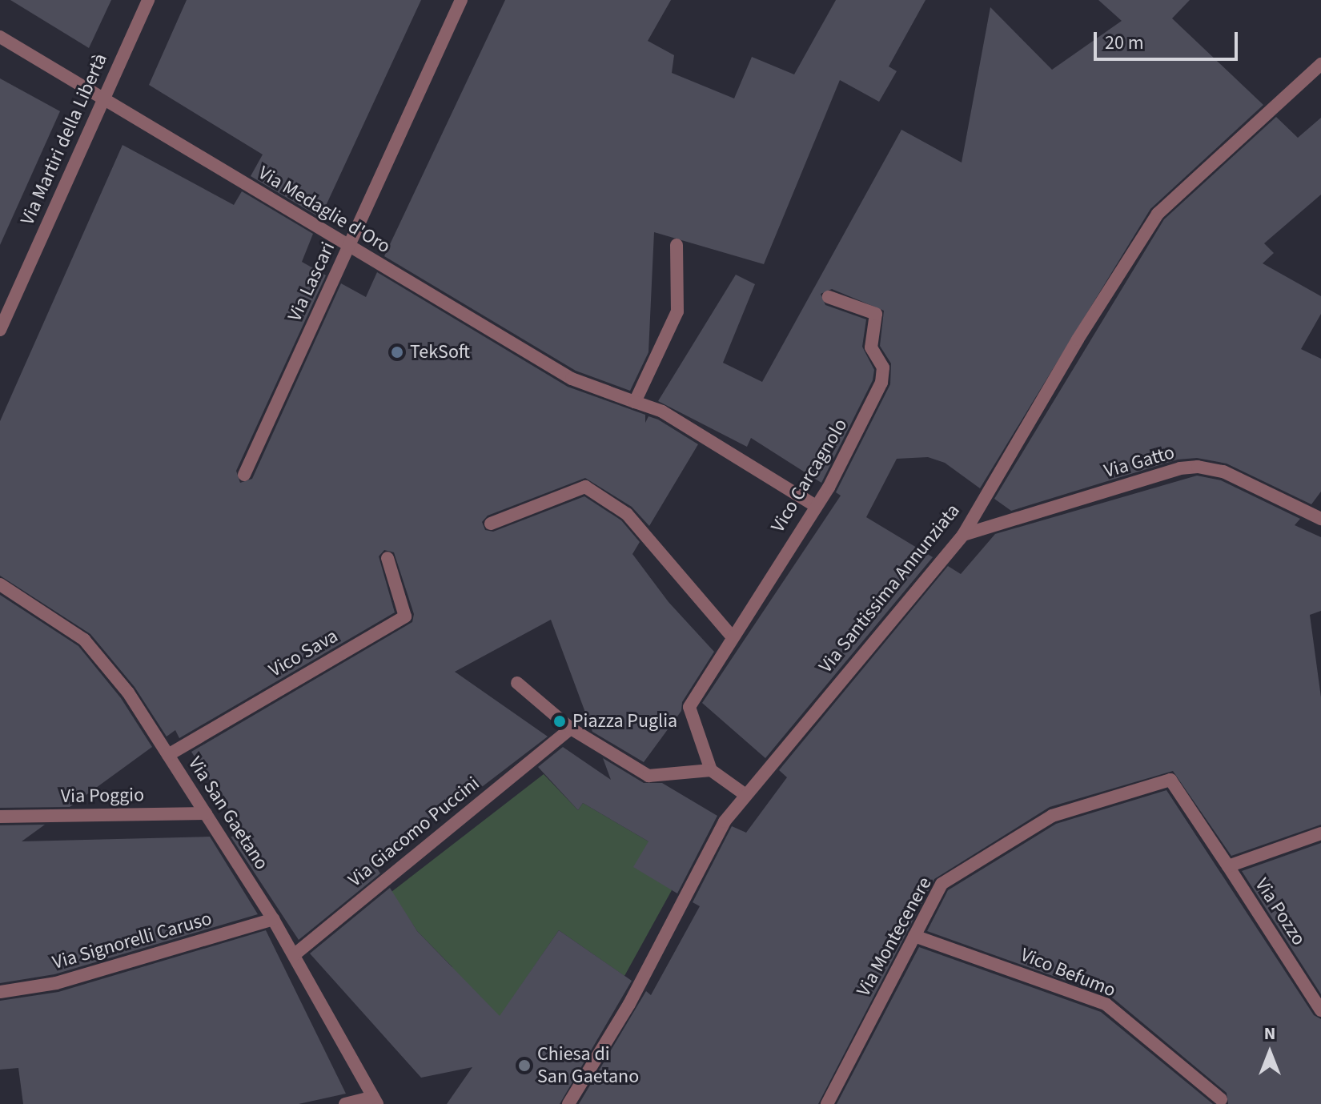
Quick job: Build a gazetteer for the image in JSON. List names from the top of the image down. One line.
{"streets":{"street":["Via Martiri della Libertà","Via Medaglie d'Oro","Via Lascari","Via Gatto","Vico Carcagnolo","Via Santissima Annunziata","Vico Sava","Via Poggio","Via San Gaetano","Via Giacomo Puccini","Via Pozzo","Via Montecenere","Via Signorelli Caruso","Vico Befumo"]},"crossings":[["Via Martiri della Libertà","Via Medaglie d'Oro"],["Via Medaglie d'Oro","Via Lascari"],["Via Medaglie d'Oro","Vico Carcagnolo"],["Via Gatto","Via Santissima Annunziata"],["Vico Sava","Via San Gaetano"],["Via Poggio","Via San Gaetano"],["Via San Gaetano","Via Giacomo Puccini"],["Via San Gaetano","Via Signorelli Caruso"],["Via Pozzo","Via Montecenere"],["Via Montecenere","Vico Befumo"]],"places":["TekSoft","Piazza Puglia","Chiesa di San Gaetano"],"scale_bar":"20 m","north":"top"}
